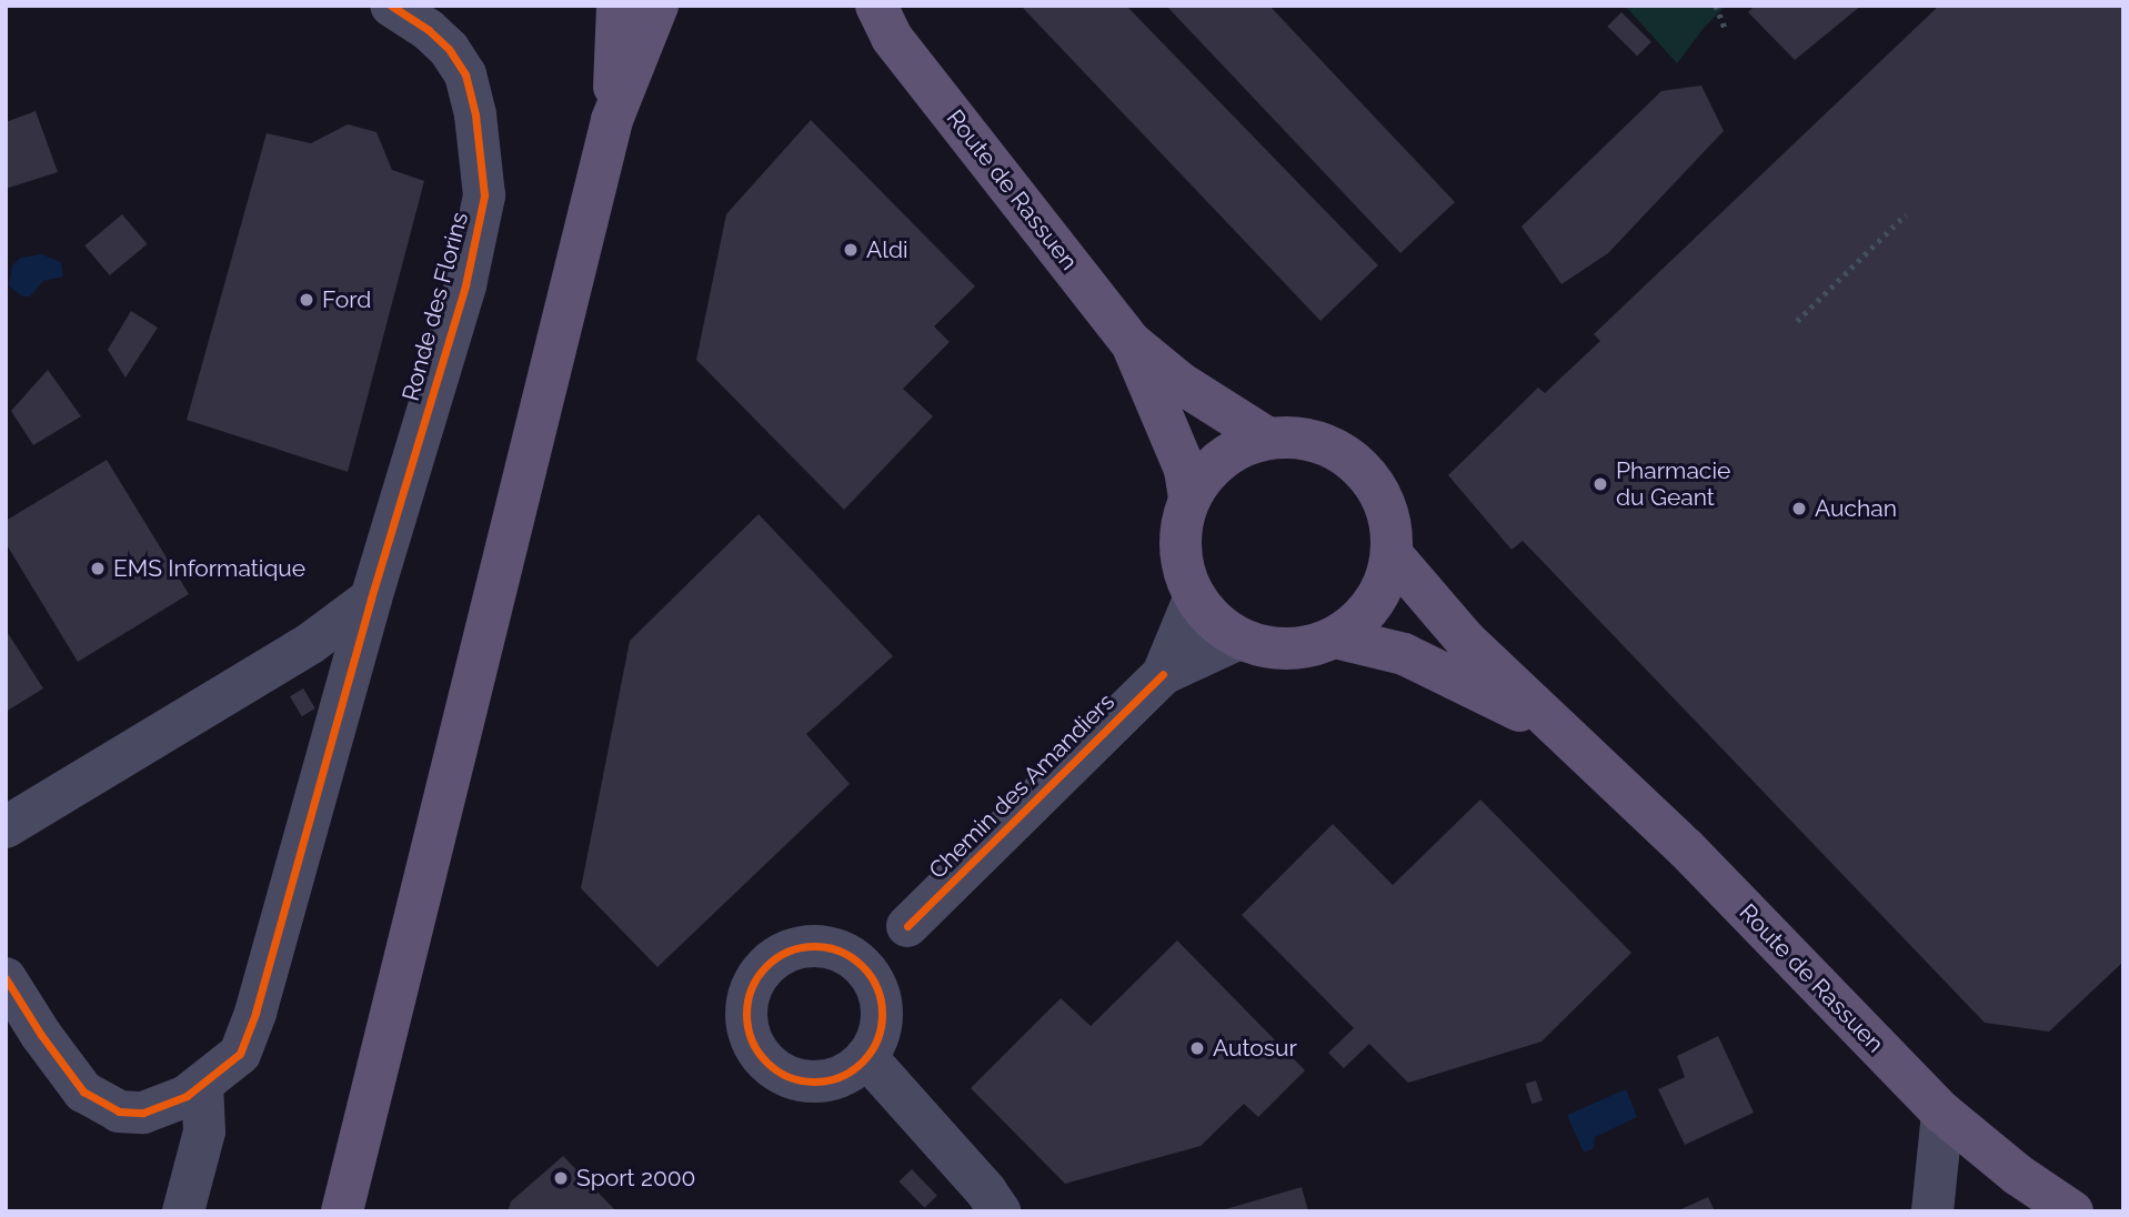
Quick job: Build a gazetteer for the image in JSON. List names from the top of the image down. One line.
{"streets":{"main road":["Route de Rassuen"],"street":["Ronde des Florins","Chemin des Amandiers"]},"crossings":[["Route de Rassuen","Chemin des Amandiers"]],"places":["Aldi","Ford","Pharmacie du Geant","Auchan","EMS Informatique","Autosur","Sport 2000"]}
